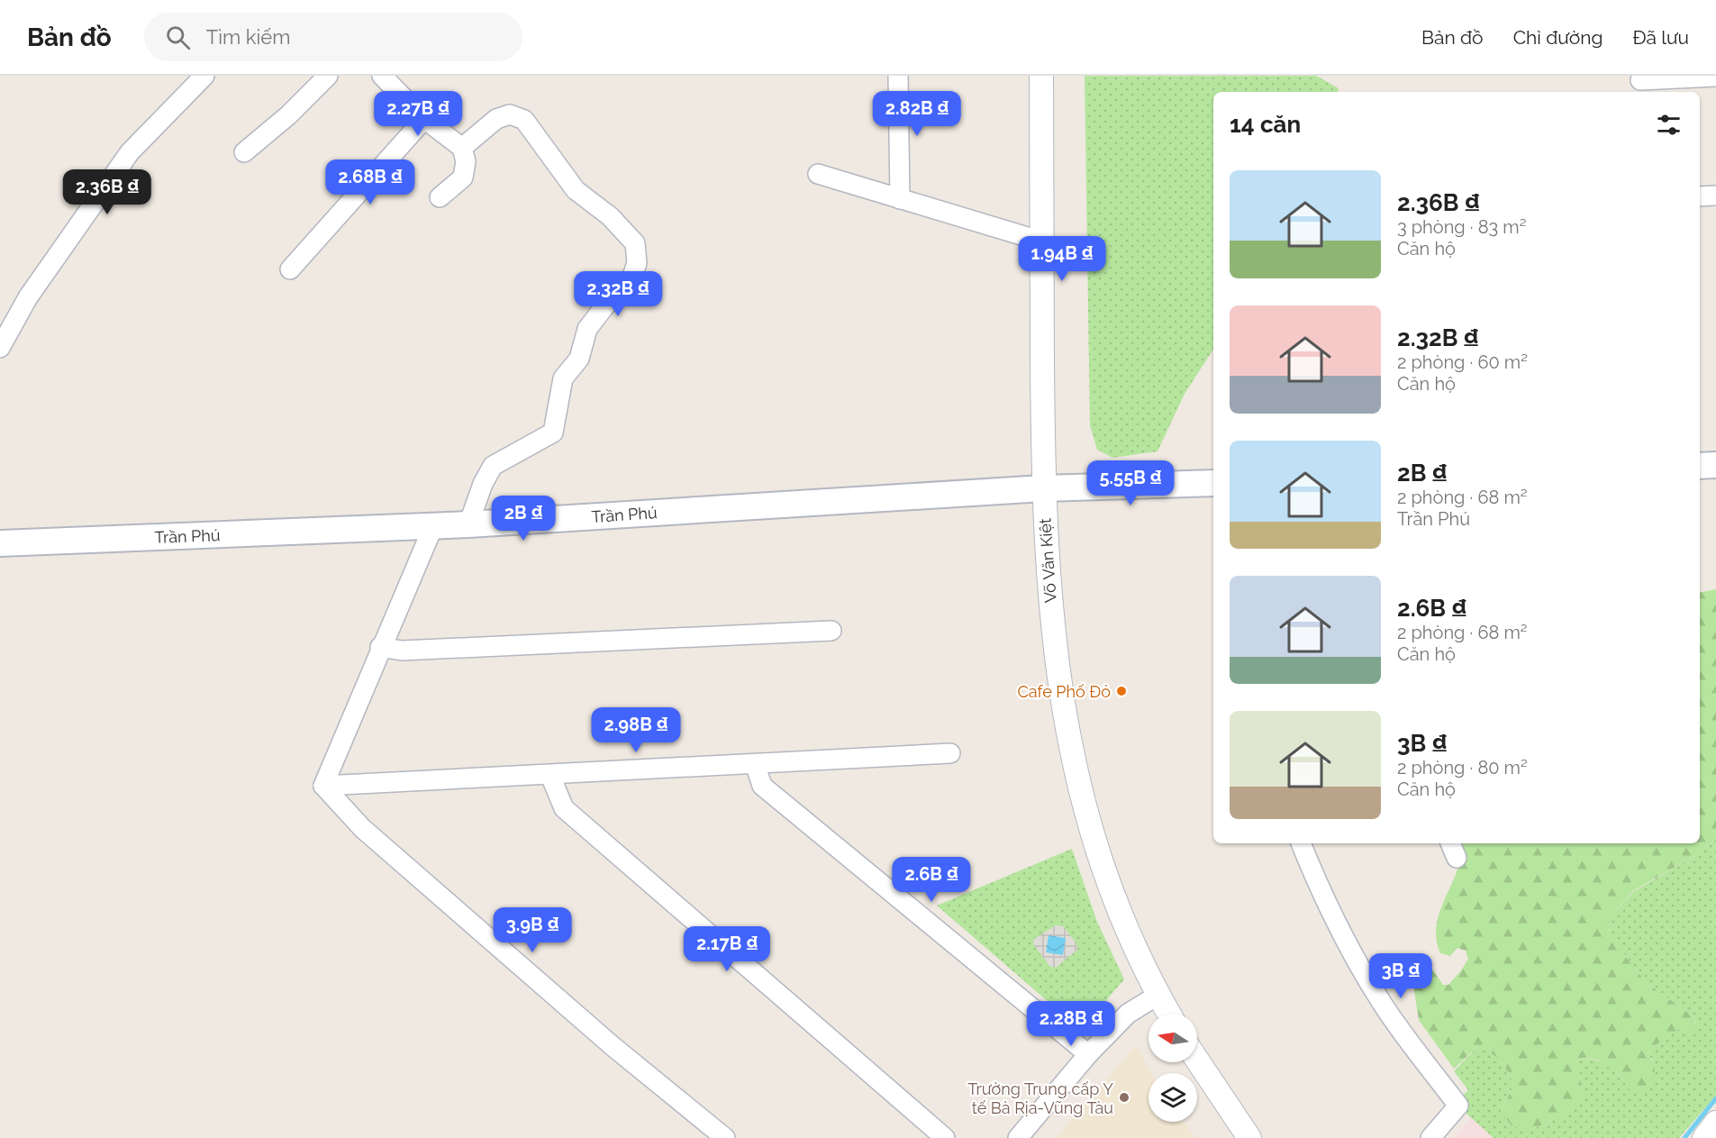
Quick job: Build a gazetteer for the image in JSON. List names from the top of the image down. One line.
{"streets":{"main road":["Trần Phú"],"street":["Võ Văn Kiệt"]},"crossings":[["Trần Phú","Võ Văn Kiệt"]],"places":["Cafe Phố Đỏ","Trường Trung cấp Y tế Bà Rịa-Vũng Tàu"],"north":"left","page":{"header":"Bản đồ","search":"Tìm kiếm","nav":["Bản đồ","Chỉ đường","Đã lưu"],"price":["2.27B ₫","2.82B ₫","2.68B ₫","2.36B ₫","1.94B ₫","2.32B ₫","5.55B ₫","2B ₫","2.98B ₫","2.6B ₫","3.9B ₫","2.17B ₫","3B ₫","2.28B ₫"],"heading":"14 căn","list":[{"name":"2.36B ₫","note":"3 phòng · 83 m² · Căn hộ"},{"name":"2.32B ₫","note":"2 phòng · 60 m² · Căn hộ"},{"name":"2B ₫","note":"2 phòng · 68 m² · Trần Phú"},{"name":"2.6B ₫","note":"2 phòng · 68 m² · Căn hộ"},{"name":"3B ₫","note":"2 phòng · 80 m² · Căn hộ"}]}}
